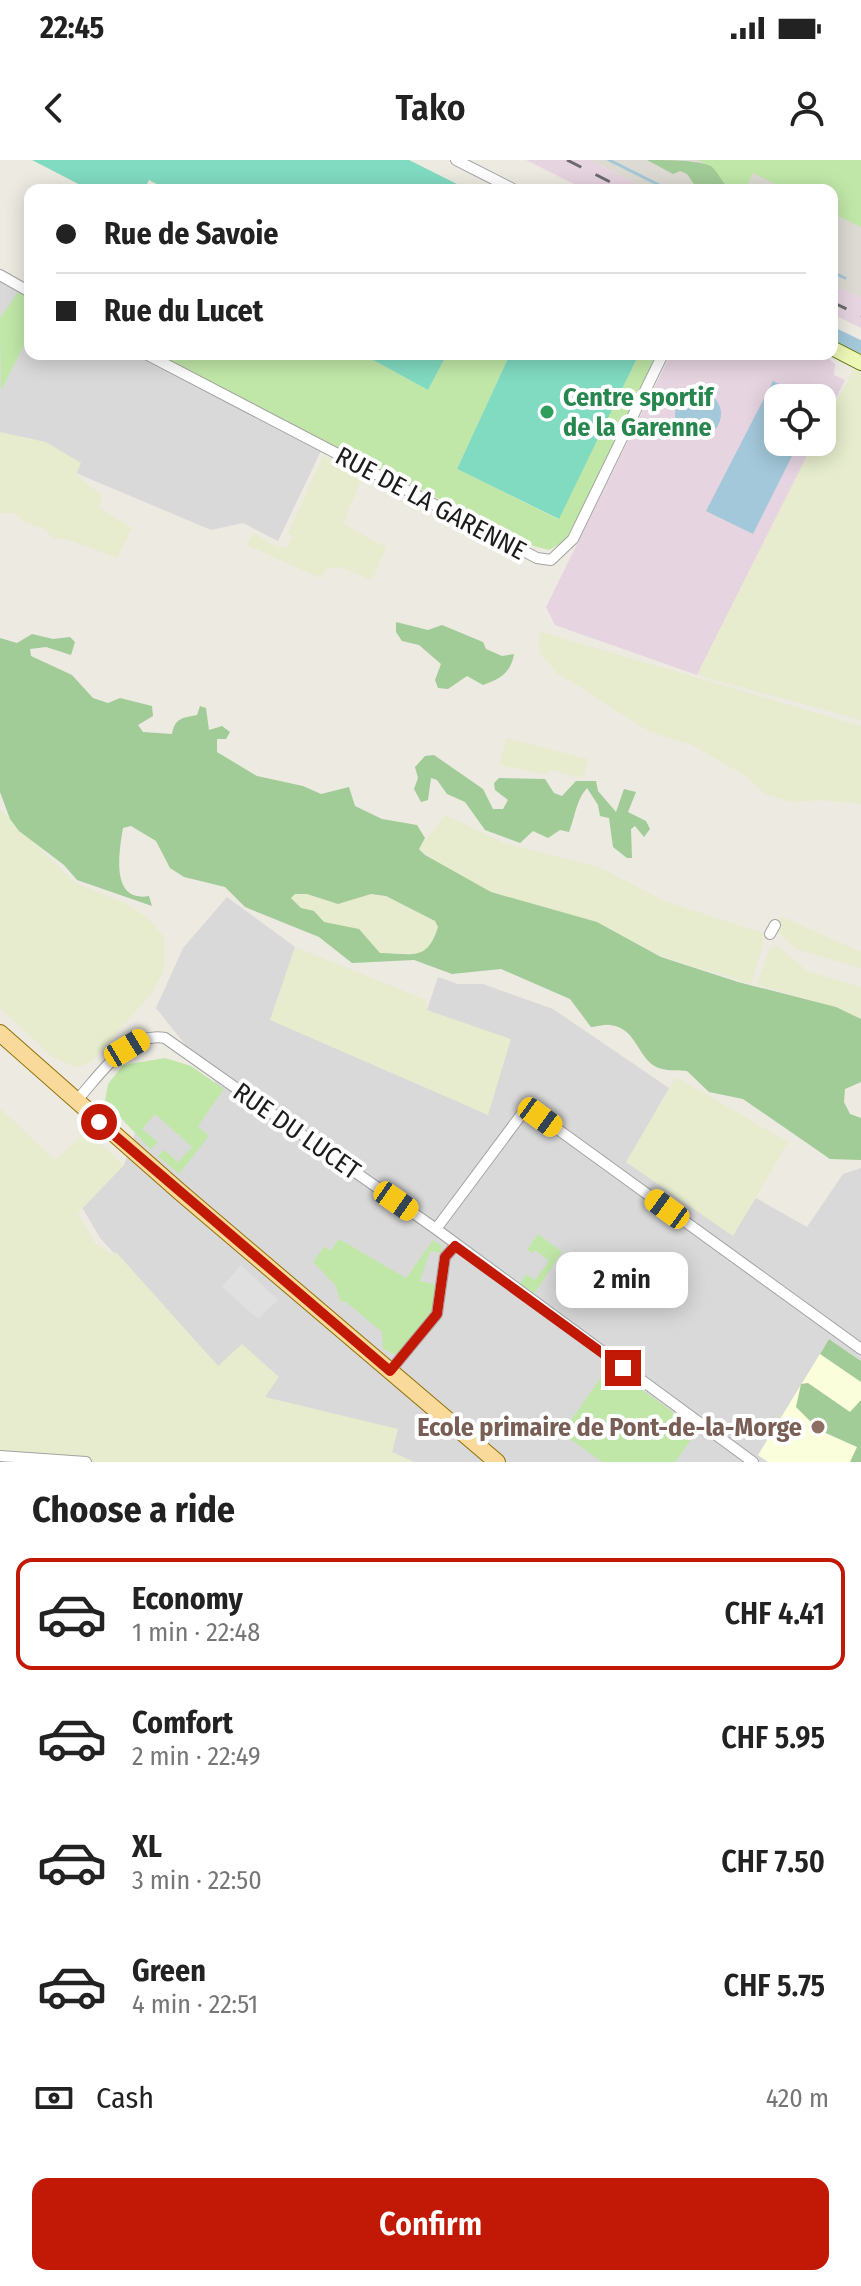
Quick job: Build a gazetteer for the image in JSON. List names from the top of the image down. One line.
{"streets":{"street":["RUE DE LA GARENNE","RUE DU LUCET"]},"places":["Centre sportif de la Garenne","Ecole primaire de Pont-de-la-Morge"],"page":{"status":"22:45","header":"Tako","banner":["Rue de Savoie","Rue du Lucet"],"bubble":"2 min","heading":"Choose a ride","list":[{"name":"Economy","note":"1 min · 22:48","value":"CHF 4.41"},{"name":"Comfort","note":"2 min · 22:49","value":"CHF 5.95"},{"name":"XL","note":"3 min · 22:50","value":"CHF 7.50"},{"name":"Green","note":"4 min · 22:51","value":"CHF 5.75"}],"pay":["Cash","420 m"],"buttons":"Confirm"}}
